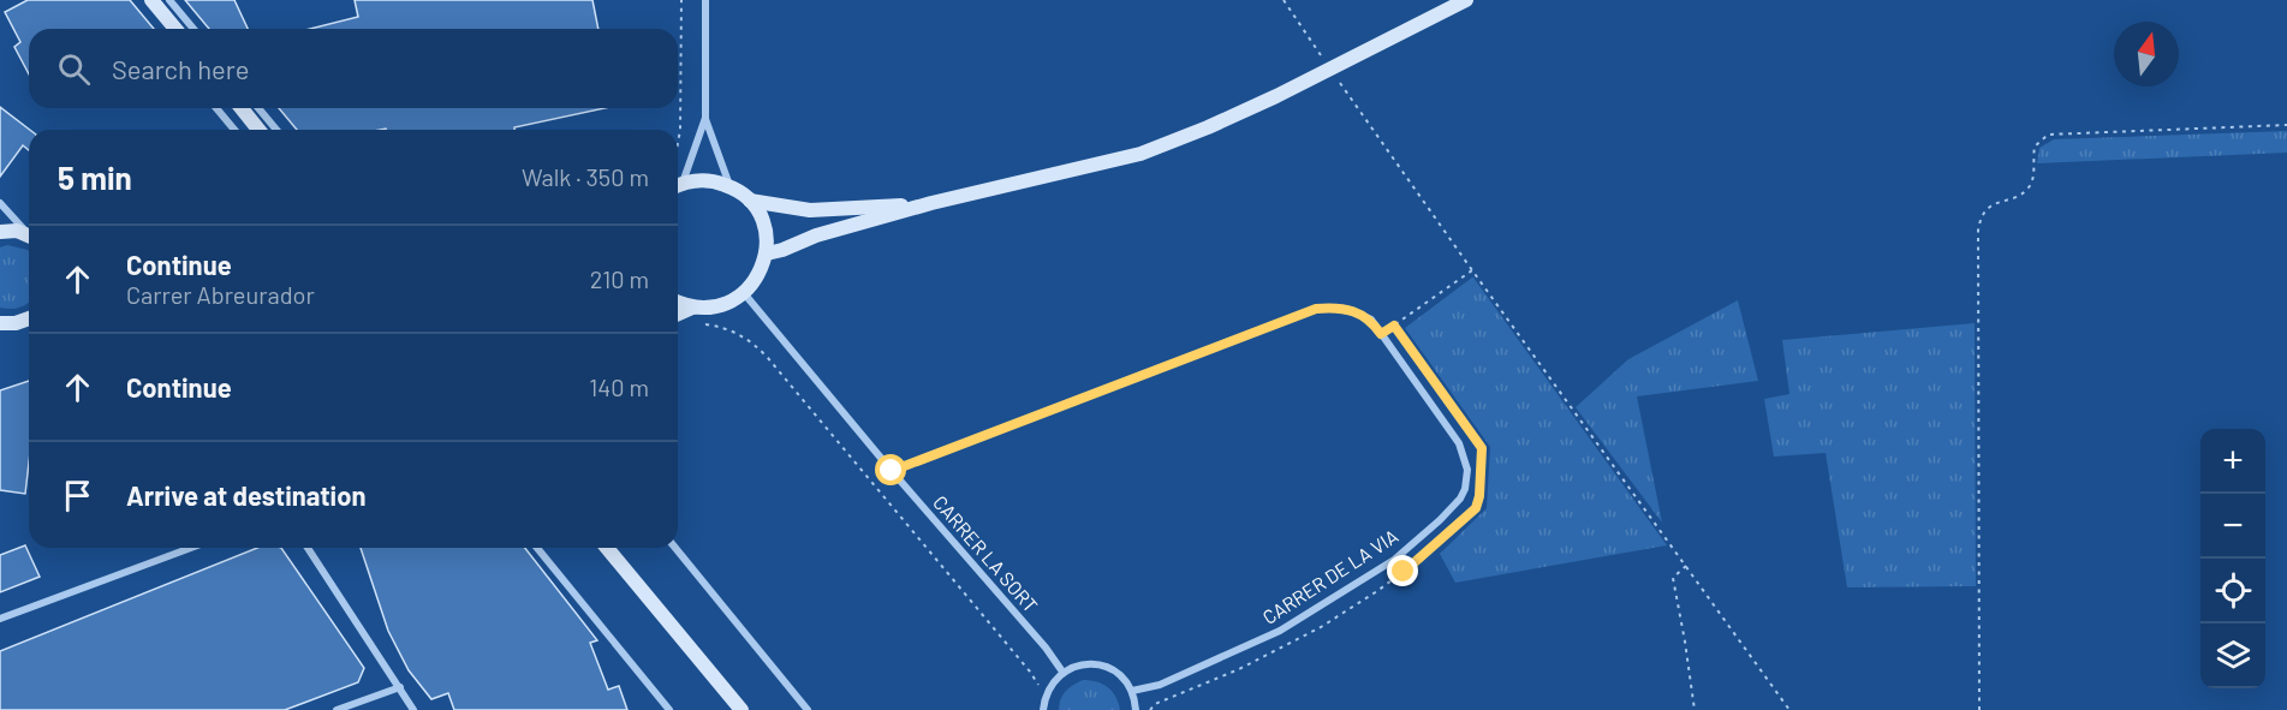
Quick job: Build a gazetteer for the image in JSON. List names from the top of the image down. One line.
{"streets":{"street":["CARRER LA SORT","CARRER DE LA VIA"]},"crossings":[["CARRER LA SORT","CARRER DE LA VIA"]],"north":"top","page":{"search":"Search here","heading":["5 min","Walk · 350 m"],"list":[["Continue","Carrer Abreurador","210 m"],["Continue","140 m"],"Arrive at destination"],"map_buttons":["+","−"]}}
